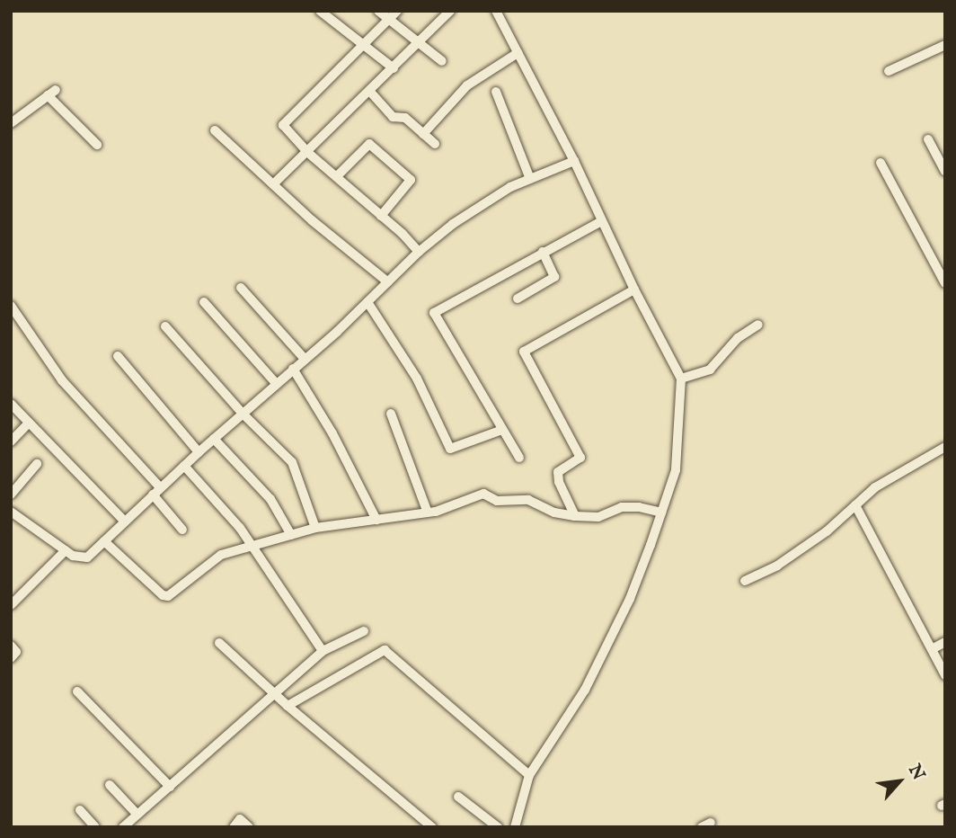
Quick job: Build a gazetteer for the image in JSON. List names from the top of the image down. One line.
{"north":"top right"}
